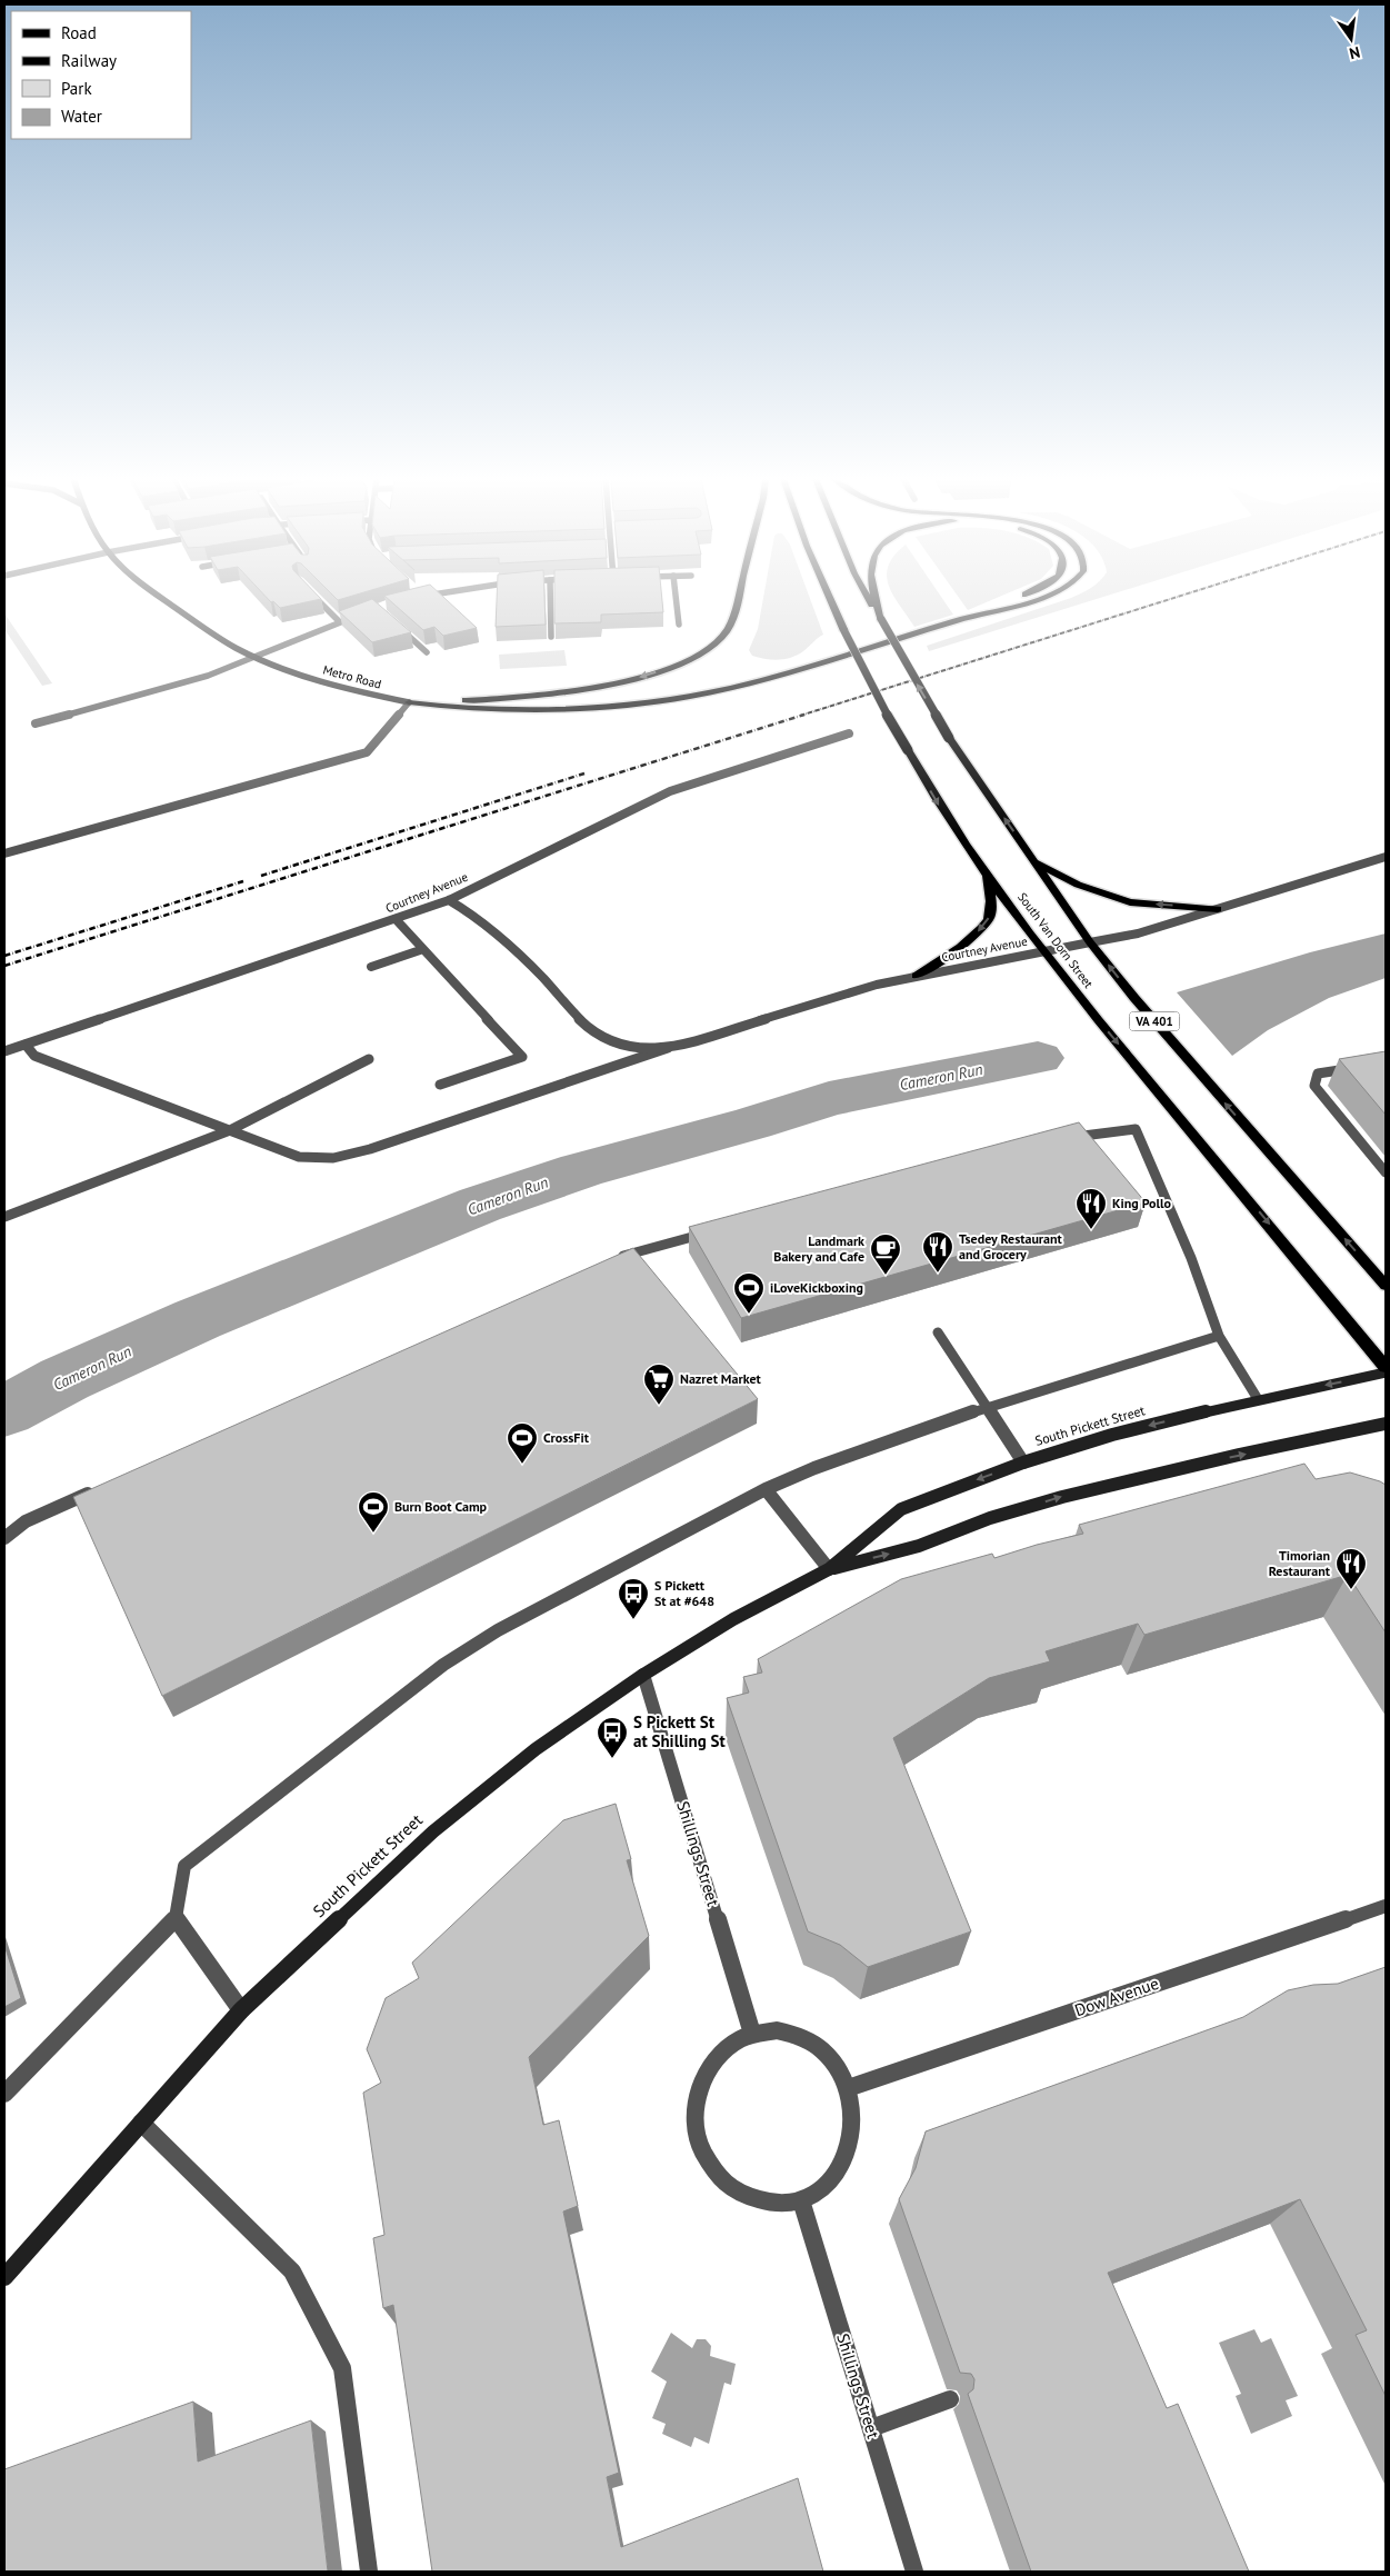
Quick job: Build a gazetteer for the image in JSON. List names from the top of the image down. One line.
{"streets":{"main road":["Metro Road","South Van Dorn Street","VA 401","South Pickett Street"],"street":["Courtney Avenue","Shillings Street","Dow Avenue"]},"crossings":[["Courtney Avenue","South Van Dorn Street"],["South Pickett Street","Shillings Street"],["Shillings Street","Dow Avenue"]],"water":["Cameron Run"],"places":{"restaurant":["King Pollo","Tsedey Restaurant and Grocery","Timorian Restaurant"],"cafe":["Landmark Bakery and Cafe"],"sports":["iLoveKickboxing","CrossFit","Burn Boot Camp"],"supermarket":["Nazret Market"],"bus stop":["S Pickett St at #648","S Pickett St at Shilling St"]},"legend":["Road","Railway","Park","Water"],"north":"bottom"}
